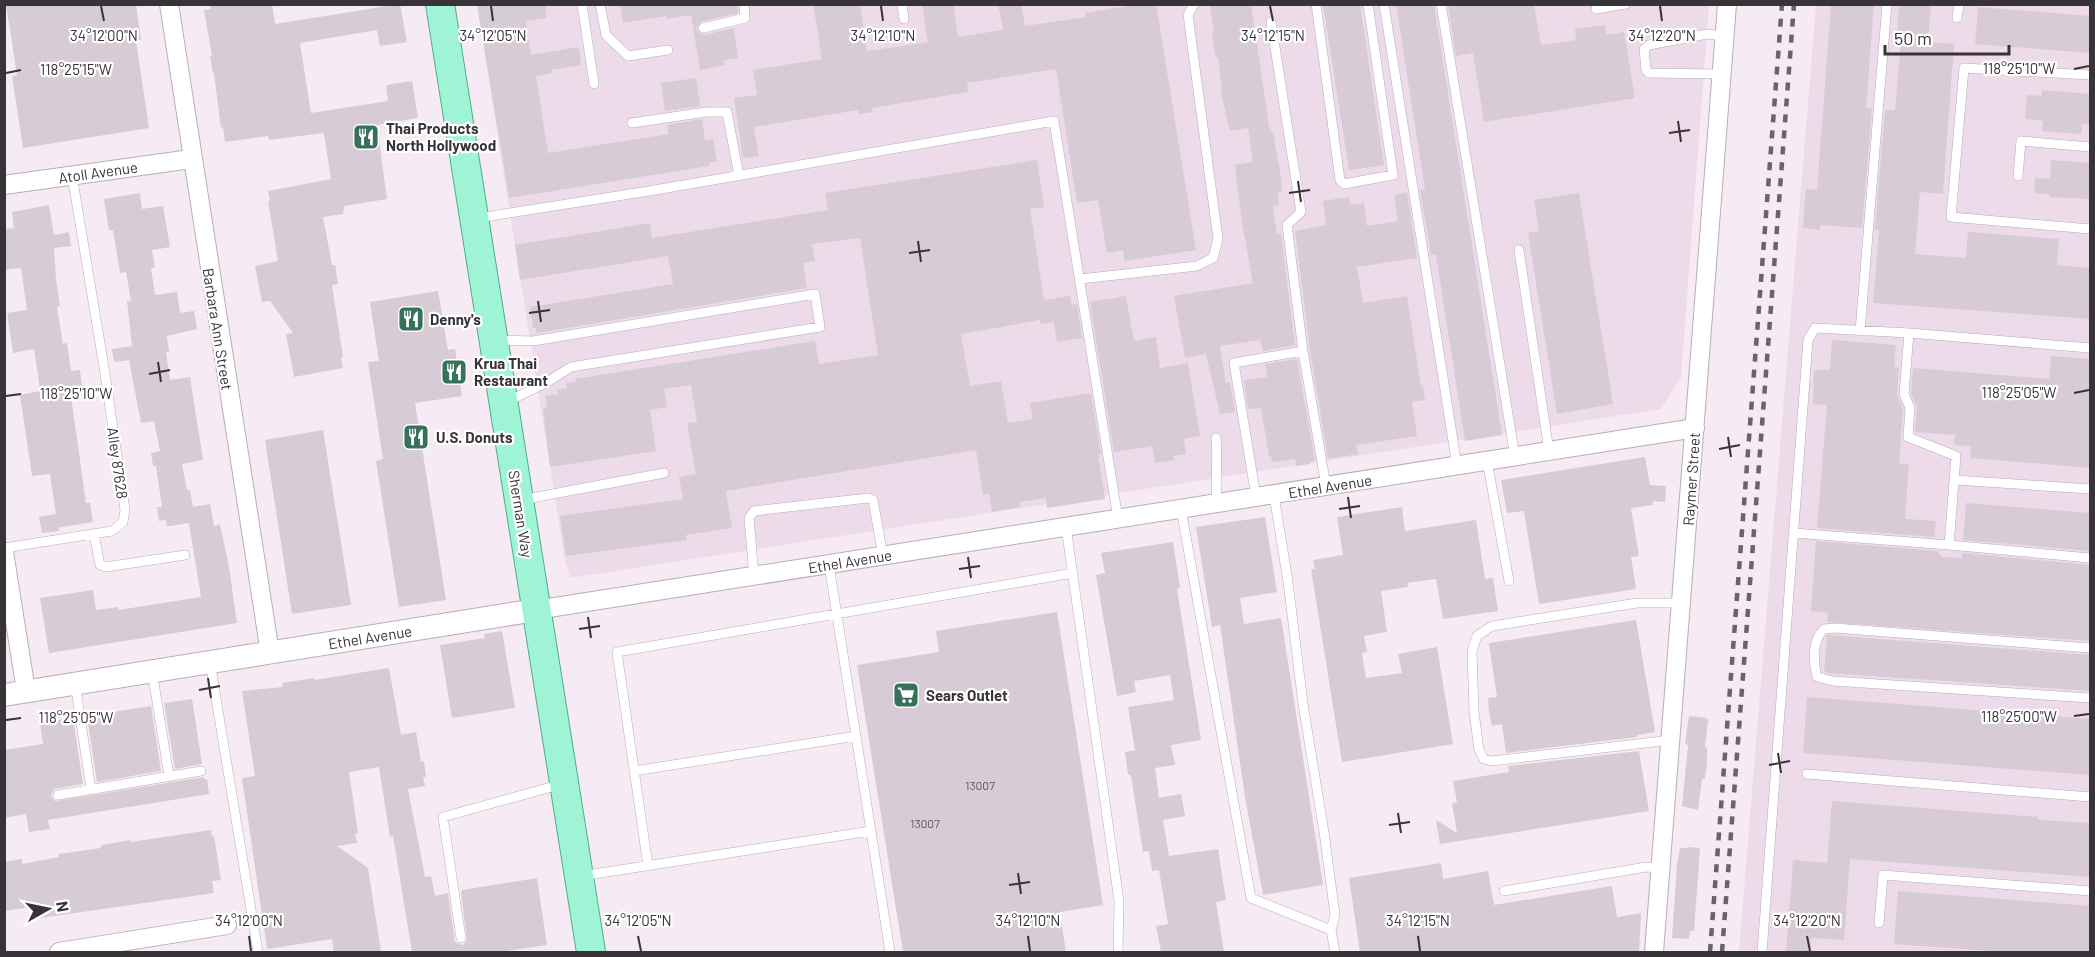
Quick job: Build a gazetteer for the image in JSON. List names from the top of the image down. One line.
{"streets":{"main road":["Sherman Way"],"street":["Atoll Avenue","Barbara Ann Street","Raymer Street","Ethel Avenue"],"lane":["Alley 87628"]},"crossings":[["Atoll Avenue","Barbara Ann Street"],["Atoll Avenue","Alley 87628"],["Barbara Ann Street","Ethel Avenue"],["Raymer Street","Ethel Avenue"],["Ethel Avenue","Sherman Way"]],"places":{"restaurant":["Thai Products North Hollywood","Denny's","Krua Thai Restaurant","U.S. Donuts"],"supermarket":["Sears Outlet"]},"house_numbers":["13007","13007"],"scale_bar":"50 m","north":"right","coordinates":["34°12'00\"N","34°12'05\"N","34°12'10\"N","34°12'15\"N","34°12'20\"N","118°25'10\"W","118°25'15\"W","118°25'05\"W","118°25'00\"W"]}
